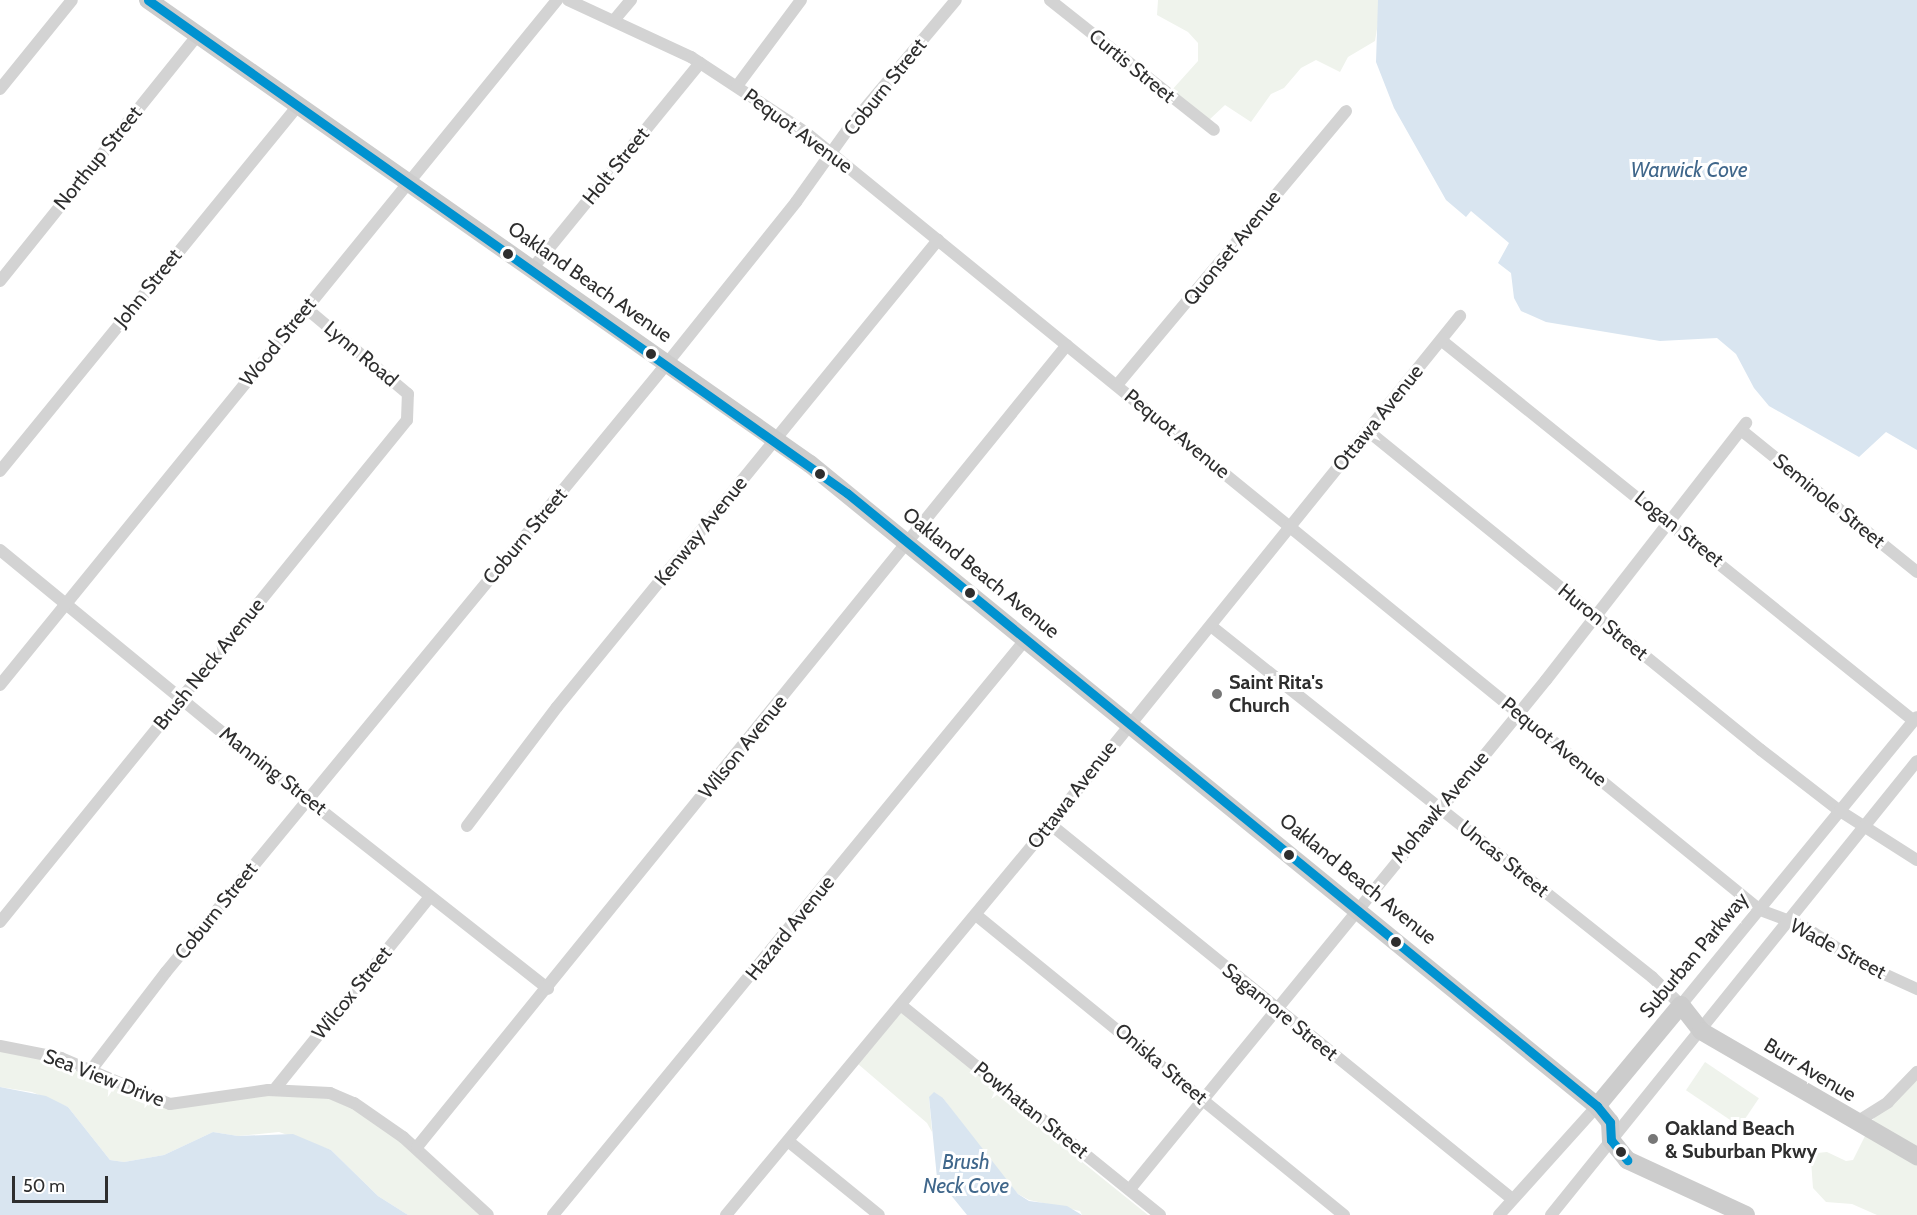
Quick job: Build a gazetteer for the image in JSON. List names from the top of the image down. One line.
{"streets":{"street":["Curtis Street","Coburn Street","Pequot Avenue","Northup Street","Holt Street","Quonset Avenue","Oakland Beach Avenue","John Street","Wood Street","Lynn Road","Ottawa Avenue","Seminole Street","Logan Street","Kenway Avenue","Huron Street","Brush Neck Avenue","Wilson Avenue","Manning Street","Mohawk Avenue","Uncas Street","Hazard Avenue","Wade Street","Suburban Parkway","Wilcox Street","Sagamore Street","Oniska Street","Burr Avenue","Sea View Drive","Powhatan Street"]},"crossings":[["Coburn Street","Pequot Avenue"],["Coburn Street","Oakland Beach Avenue"],["Coburn Street","Manning Street"],["Coburn Street","Sea View Drive"],["Pequot Avenue","Holt Street"],["Pequot Avenue","Quonset Avenue"],["Pequot Avenue","Ottawa Avenue"],["Pequot Avenue","Kenway Avenue"],["Pequot Avenue","Wilson Avenue"],["Pequot Avenue","Mohawk Avenue"],["Pequot Avenue","Wade Street"],["Pequot Avenue","Suburban Parkway"],["Northup Street","Oakland Beach Avenue"],["Holt Street","Oakland Beach Avenue"],["Oakland Beach Avenue","John Street"],["Oakland Beach Avenue","Wood Street"],["Oakland Beach Avenue","Ottawa Avenue"],["Oakland Beach Avenue","Kenway Avenue"],["Oakland Beach Avenue","Wilson Avenue"],["Oakland Beach Avenue","Mohawk Avenue"],["Oakland Beach Avenue","Hazard Avenue"],["Oakland Beach Avenue","Suburban Parkway"],["Wood Street","Lynn Road"],["Wood Street","Manning Street"],["Lynn Road","Brush Neck Avenue"],["Ottawa Avenue","Logan Street"],["Ottawa Avenue","Huron Street"],["Ottawa Avenue","Uncas Street"],["Ottawa Avenue","Sagamore Street"],["Ottawa Avenue","Oniska Street"],["Ottawa Avenue","Powhatan Street"],["Seminole Street","Mohawk Avenue"],["Logan Street","Mohawk Avenue"],["Logan Street","Suburban Parkway"],["Huron Street","Mohawk Avenue"],["Huron Street","Suburban Parkway"],["Brush Neck Avenue","Manning Street"],["Wilson Avenue","Manning Street"],["Wilson Avenue","Sea View Drive"],["Manning Street","Wilcox Street"],["Mohawk Avenue","Uncas Street"],["Mohawk Avenue","Sagamore Street"],["Mohawk Avenue","Oniska Street"],["Mohawk Avenue","Powhatan Street"],["Uncas Street","Suburban Parkway"],["Uncas Street","Burr Avenue"],["Wade Street","Suburban Parkway"],["Suburban Parkway","Sagamore Street"],["Suburban Parkway","Burr Avenue"],["Wilcox Street","Sea View Drive"]],"water":["Warwick Cove","Brush Neck Cove"],"places":["Saint Rita's Church","Oakland Beach & Suburban Pkwy"],"scale_bar":"50 m"}
